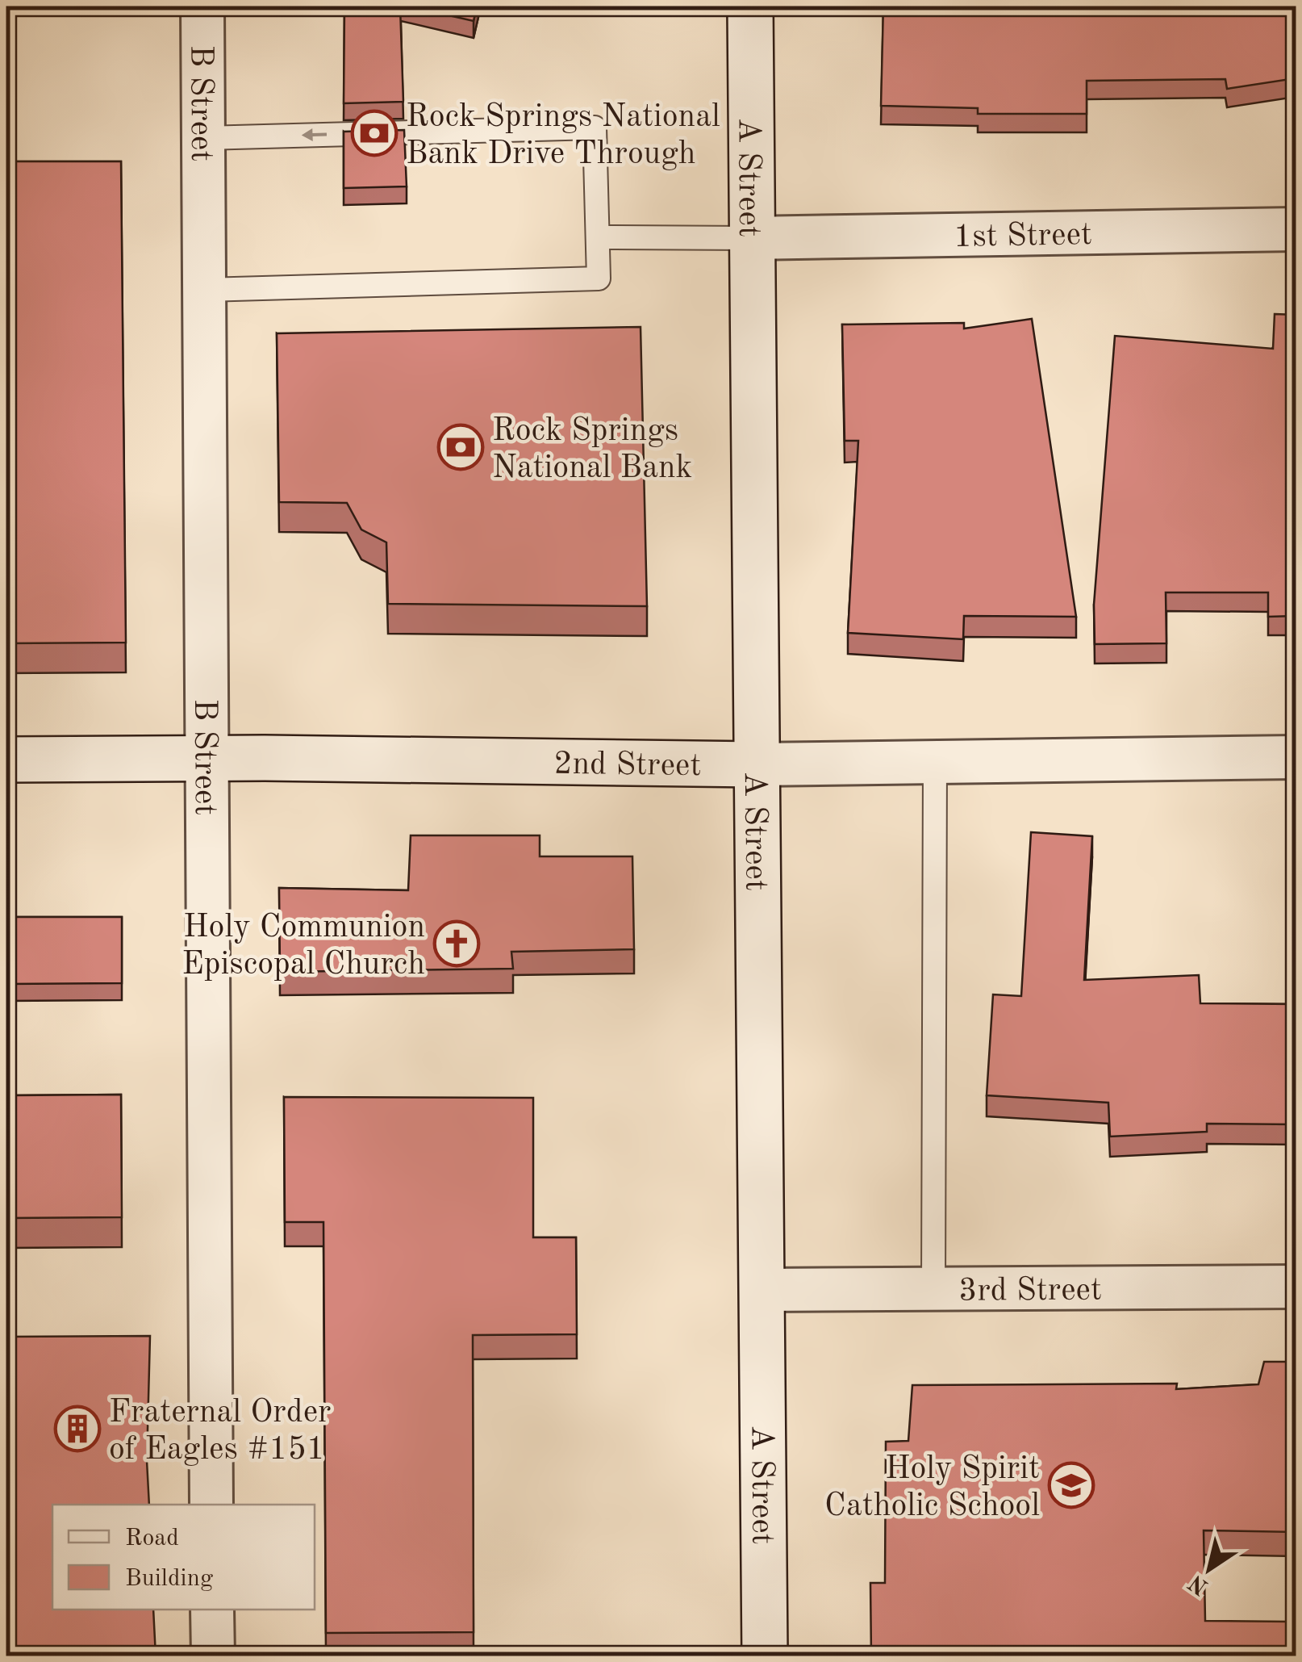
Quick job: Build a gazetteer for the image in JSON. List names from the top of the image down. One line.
{"streets":{"main road":["A Street","2nd Street"],"street":["B Street","1st Street","3rd Street"]},"crossings":[["B Street","2nd Street"],["A Street","1st Street"],["A Street","2nd Street"],["A Street","3rd Street"]],"places":{"bank":["Rock Springs National Bank Drive Through","Rock Springs National Bank"],"church":["Holy Communion Episcopal Church"],"building":["Fraternal Order of Eagles #151"],"school or university":["Holy Spirit Catholic School"]},"legend":["Road","Building"],"north":"bottom left"}
